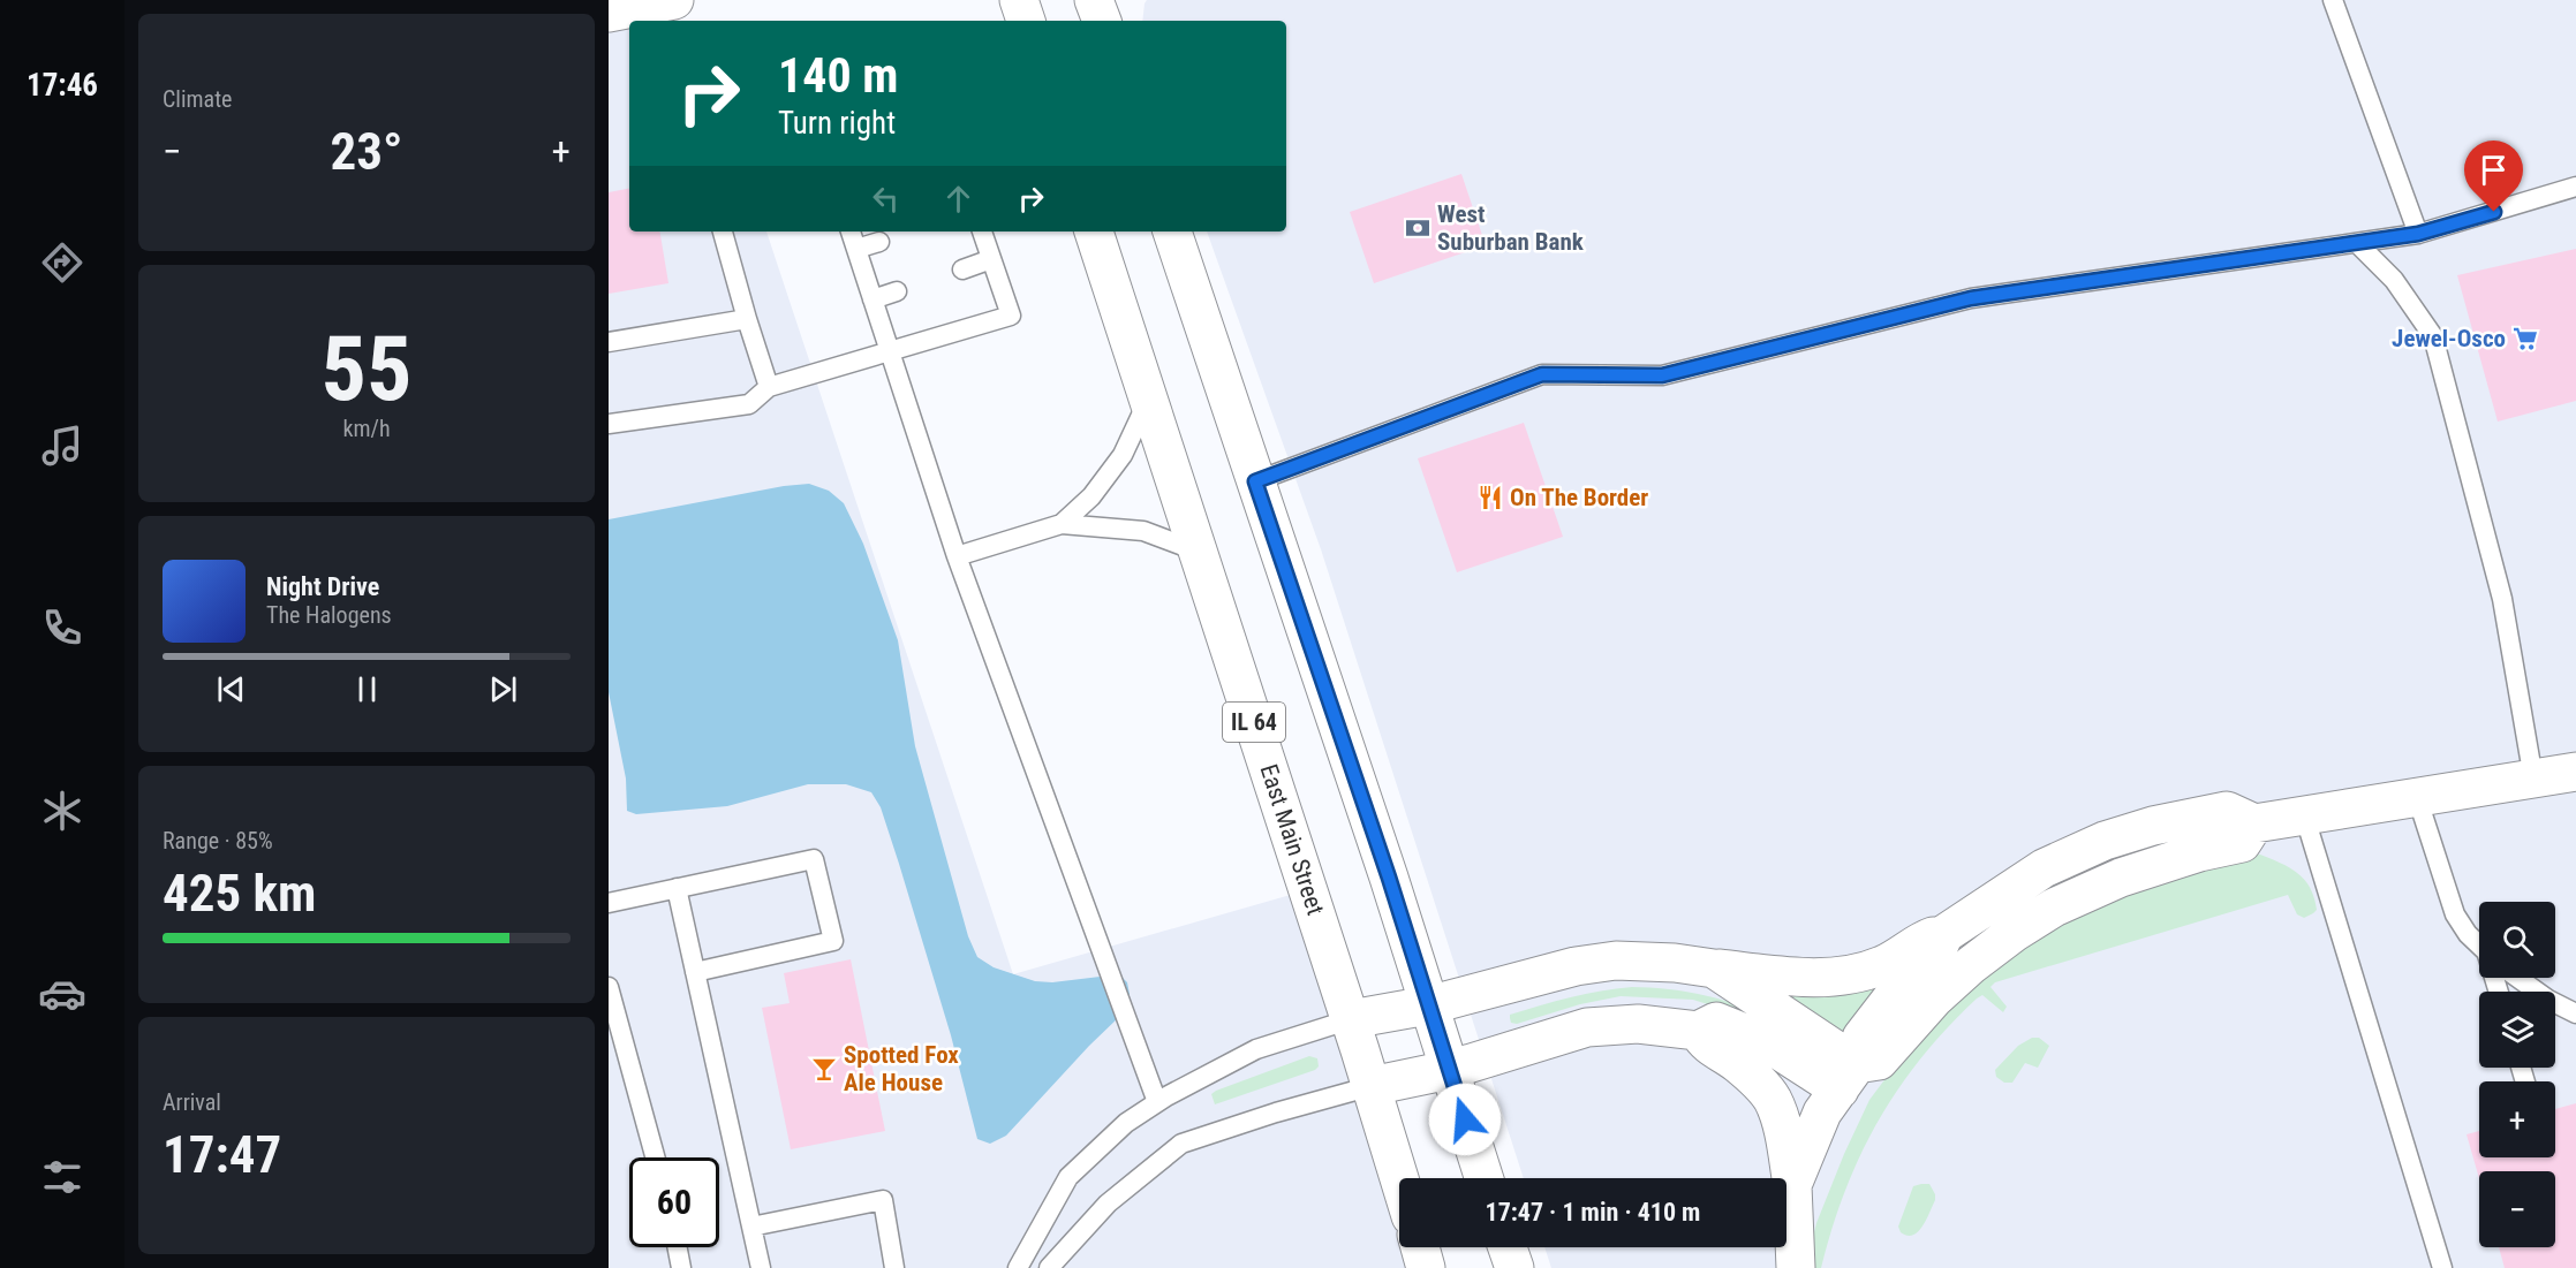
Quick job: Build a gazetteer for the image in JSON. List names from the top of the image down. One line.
{"streets":{"street":["IL 64","East Main Street"]},"places":{"bank":["West Suburban Bank"],"supermarket":["Jewel-Osco"],"restaurant":["On The Border"],"bar":["Spotted Fox Ale House"]},"page":{"tabs":"17:46","tile":["Climate",["55","km/h"],["Range · 85%","425 km"],["Arrival","17:47"]],"turn":["140 m","Turn right"],"heat":["−","23°","+"],"song":["Night Drive","The Halogens"],"map_buttons":["+","−"],"limit":"60","trip":"17:47 · 1 min · 410 m"}}
